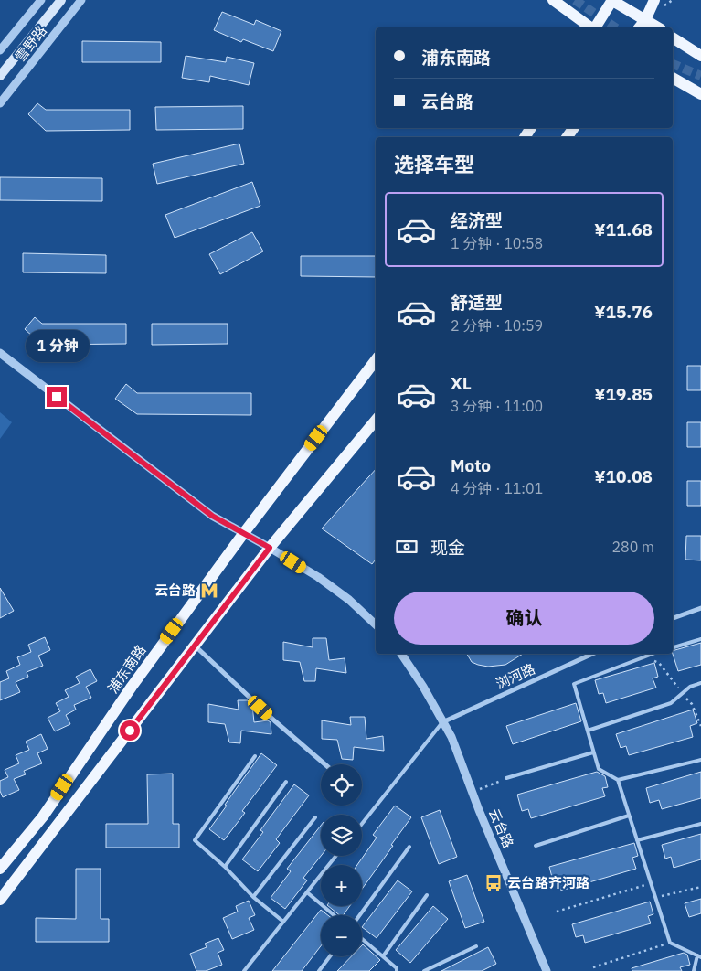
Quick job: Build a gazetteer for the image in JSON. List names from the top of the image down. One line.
{"streets":{"main road":["浦东南路"],"street":["雪野路","浏河路","云台路"]},"crossings":[["浏河路","云台路"]],"places":{"metro station":["云台路"],"bus stop":["云台路齐河路"]},"page":{"banner":["浦东南路","云台路"],"heading":"选择车型","list":[{"name":"经济型","note":"1 分钟 · 10:58","value":"¥11.68"},{"name":"舒适型","note":"2 分钟 · 10:59","value":"¥15.76"},{"name":"XL","note":"3 分钟 · 11:00","value":"¥19.85"},{"name":"Moto","note":"4 分钟 · 11:01","value":"¥10.08"}],"bubble":"1 分钟","pay":["现金","280 m"],"buttons":"确认","map_buttons":["+","−"]}}
